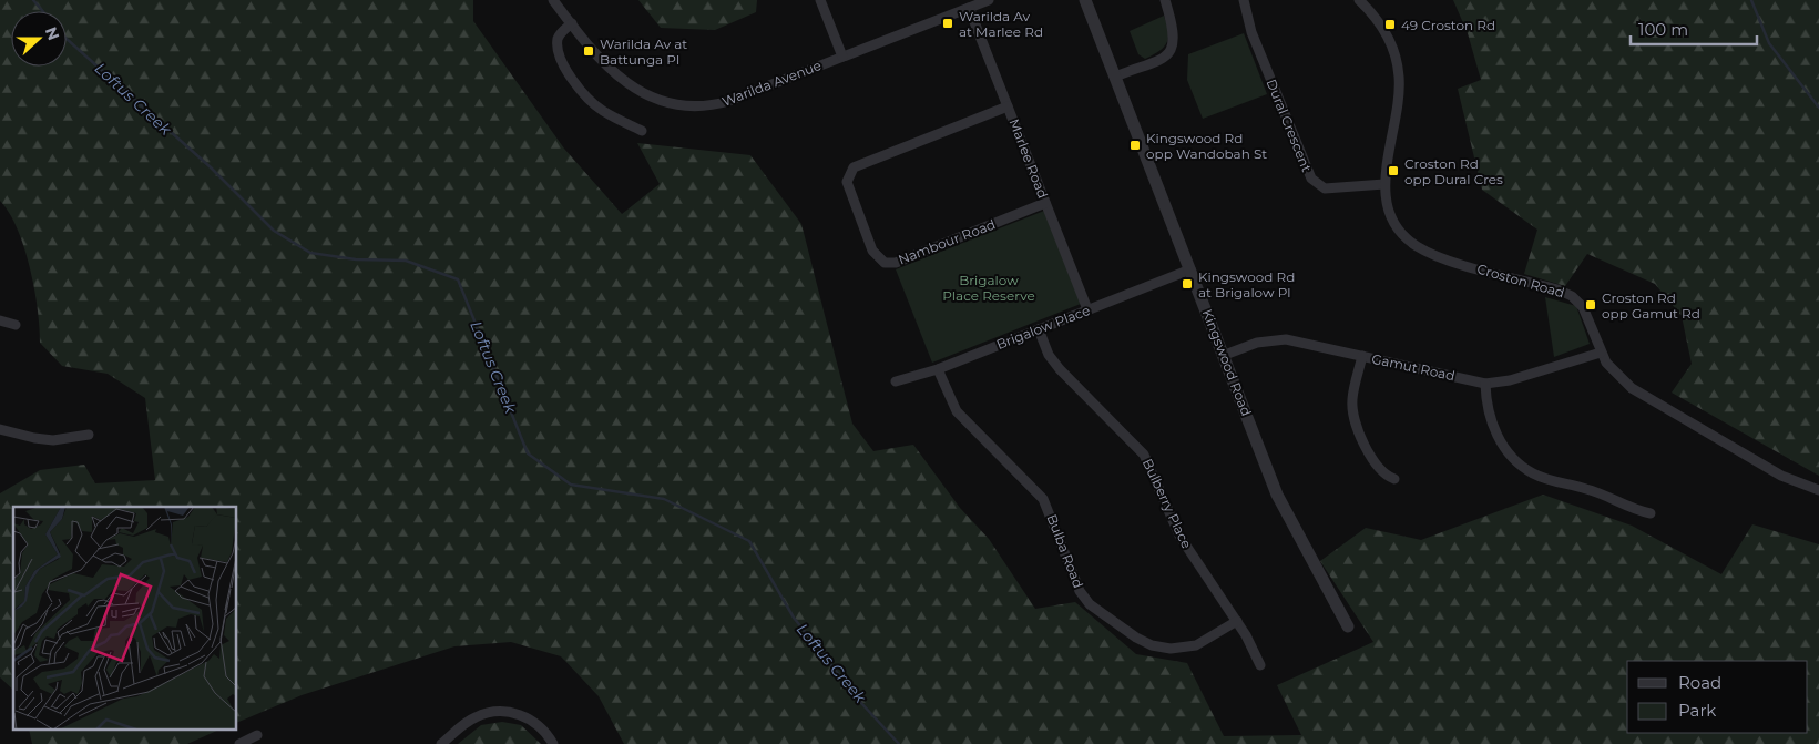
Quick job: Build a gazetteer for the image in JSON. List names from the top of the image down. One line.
{"streets":{"street":["Warilda Avenue","Dural Crescent","Marlee Road","Nambour Road","Croston Road","Brigalow Place","Kingswood Road","Gamut Road","Bulberry Place","Bulba Road"]},"crossings":[["Warilda Avenue","Marlee Road"],["Dural Crescent","Croston Road"],["Marlee Road","Nambour Road"],["Marlee Road","Brigalow Place"],["Croston Road","Gamut Road"],["Brigalow Place","Kingswood Road"],["Brigalow Place","Bulberry Place"],["Brigalow Place","Bulba Road"],["Kingswood Road","Gamut Road"],["Bulberry Place","Bulba Road"]],"water":["Loftus Creek"],"parks":["Brigalow Place Reserve"],"places":{"transit":["Warilda Av at Marlee Rd","49 Croston Rd","Warilda Av at Battunga Pl","Kingswood Rd opp Wandobah St","Croston Rd opp Dural Cres","Kingswood Rd at Brigalow Pl","Croston Rd opp Gamut Rd"]},"legend":["Road","Park"],"scale_bar":"100 m","north":"right"}
